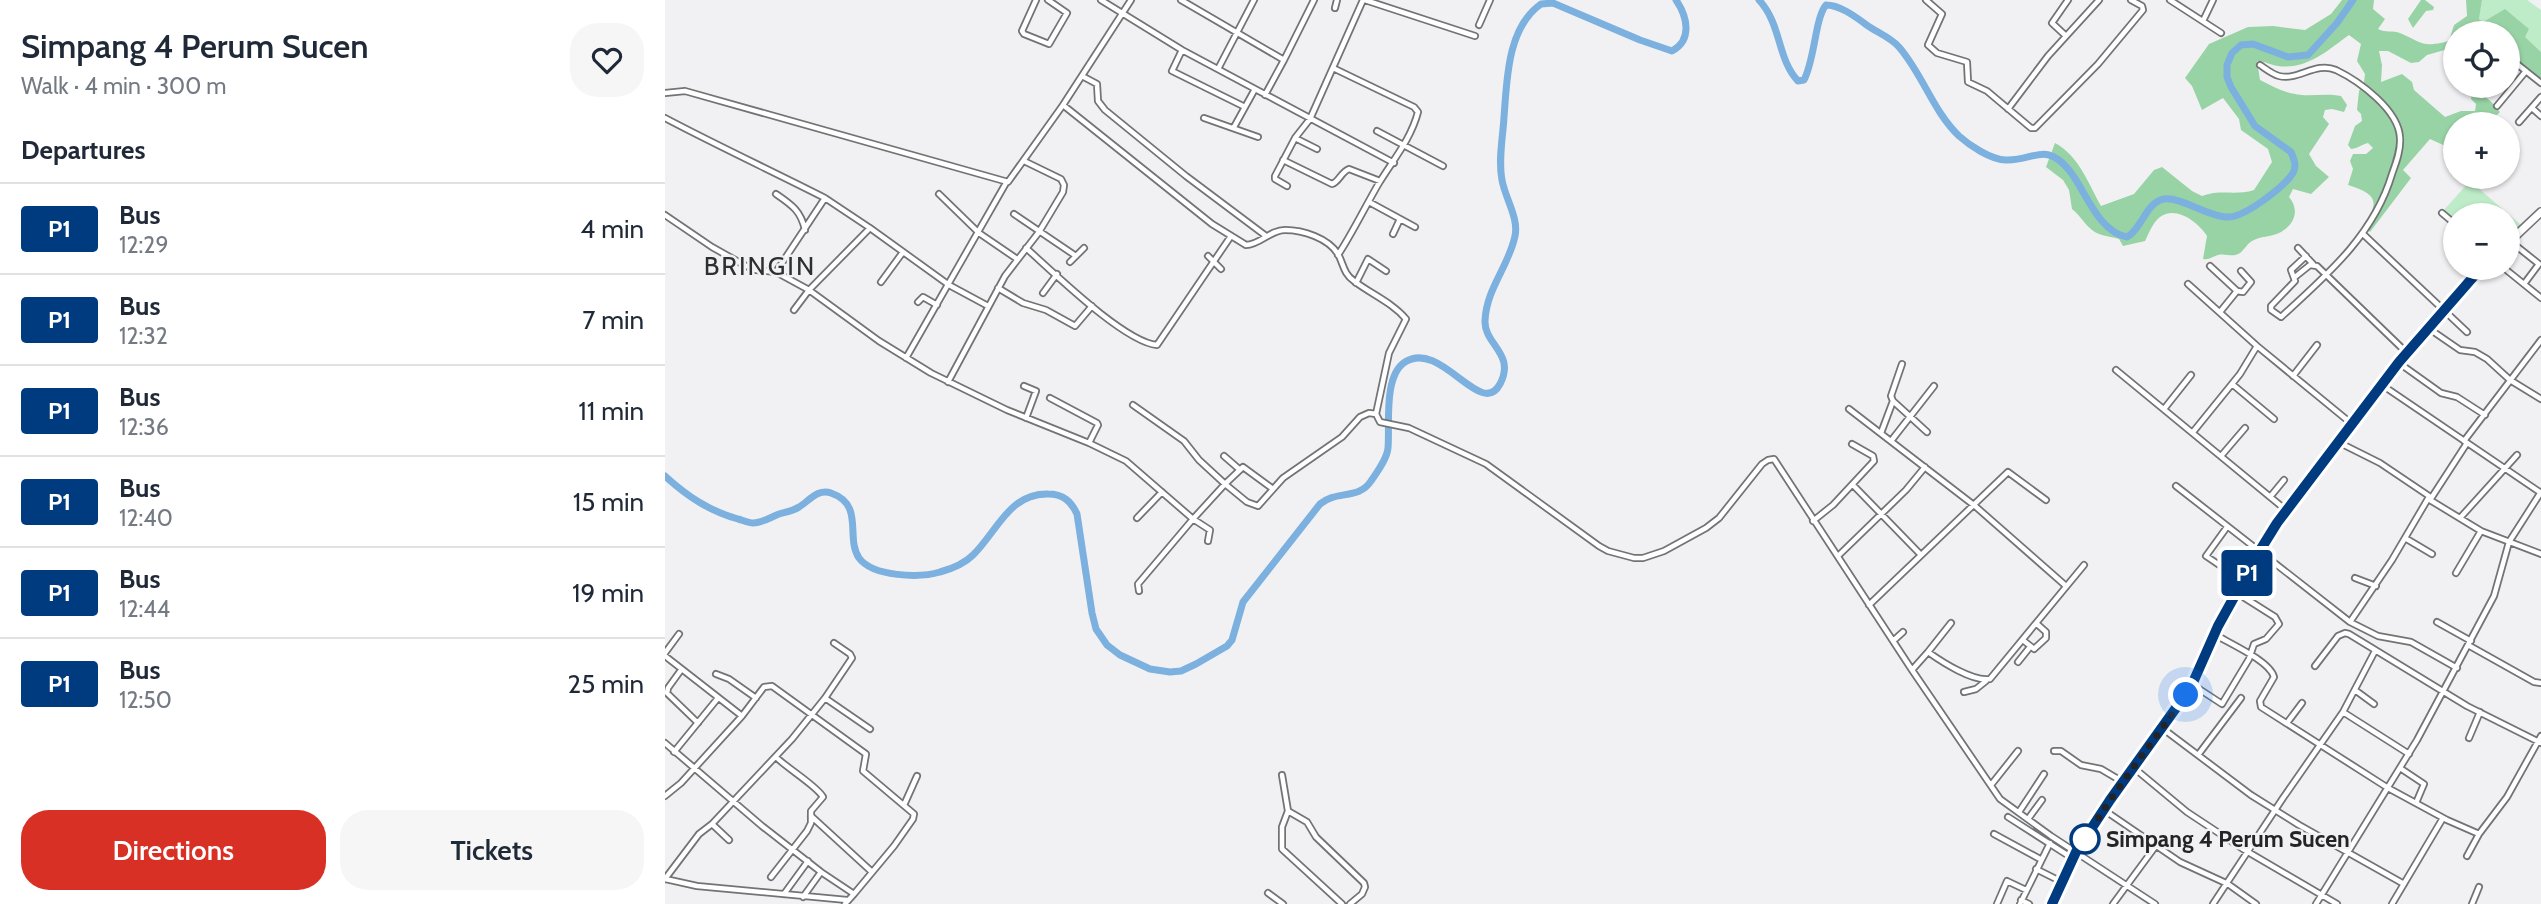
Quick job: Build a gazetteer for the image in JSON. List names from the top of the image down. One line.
{"districts":["BRINGIN"],"places":["Simpang 4 Perum Sucen"],"lines":["bus line P1"],"page":{"heading":[["Simpang 4 Perum Sucen","Walk · 4 min · 300 m"],"Departures"],"on_map":"P1","map_buttons":["+","−"],"list":[{"mark":"P1","name":"Bus","note":"12:29","value":"4 min"},{"mark":"P1","name":"Bus","note":"12:32","value":"7 min"},{"mark":"P1","name":"Bus","note":"12:36","value":"11 min"},{"mark":"P1","name":"Bus","note":"12:40","value":"15 min"},{"mark":"P1","name":"Bus","note":"12:44","value":"19 min"},{"mark":"P1","name":"Bus","note":"12:50","value":"25 min"}],"buttons":["Directions","Tickets"]}}
